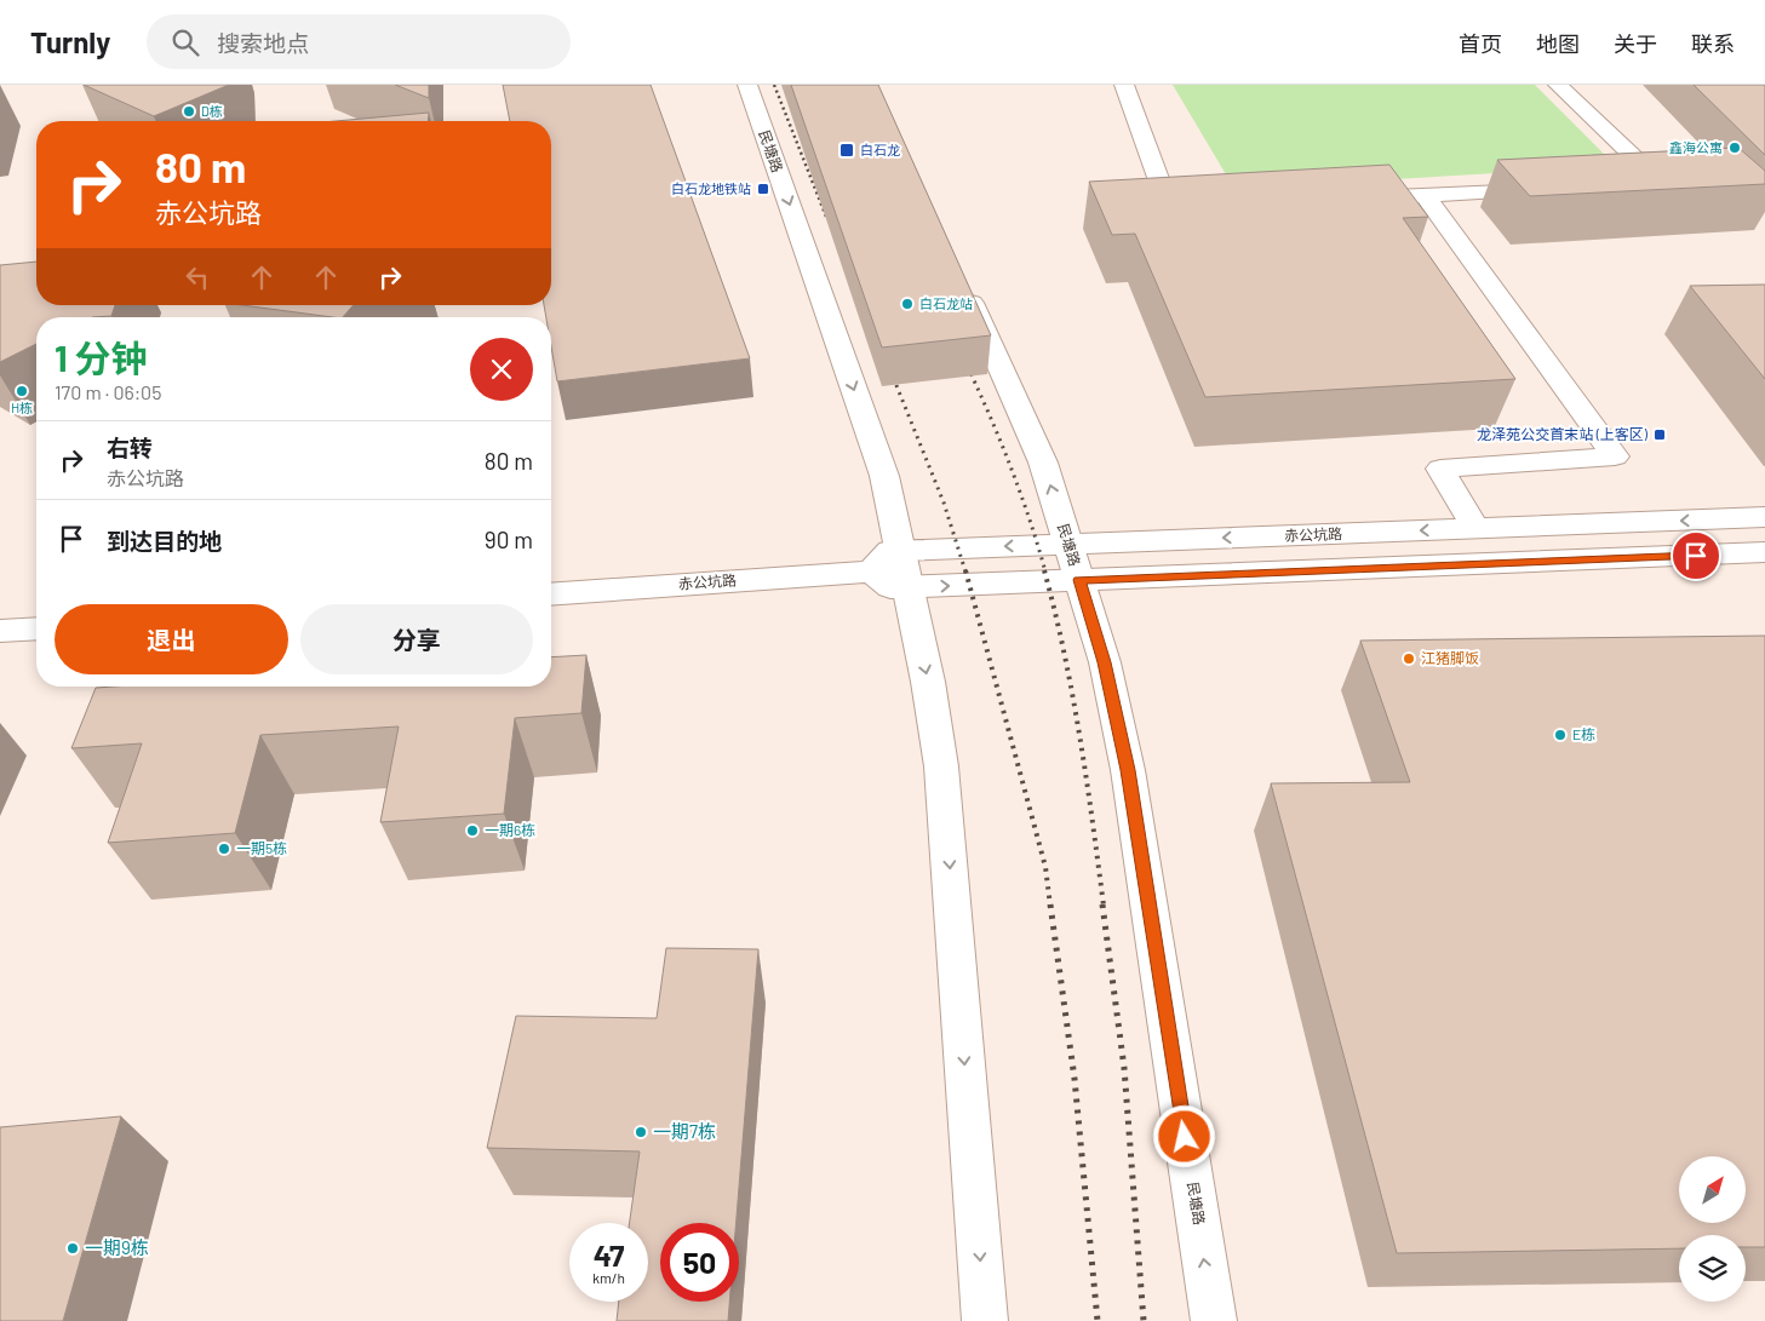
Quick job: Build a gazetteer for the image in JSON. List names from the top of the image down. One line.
{"streets":{"street":["民塘路","赤公坑路"]},"crossings":[["民塘路","赤公坑路"]],"places":{"other":["D栋","鑫海公寓","白石龙站","H栋","江猪脚饭","E栋","一期6栋","一期5栋","一期7栋","一期9栋"],"transit":["白石龙","白石龙地铁站","龙泽苑公交首末站 (上客区)"]},"north":"top right","page":{"header":"Turnly","search":"搜索地点","nav":["首页","地图","关于","联系"],"turn":["80 m","赤公坑路"],"heading":["1 分钟","170 m · 06:05"],"list":[{"name":"右转","note":"赤公坑路","value":"80 m"},{"name":"到达目的地","value":"90 m"}],"buttons":["退出","分享"],"speed":"47 km/h","limit":"50"}}
